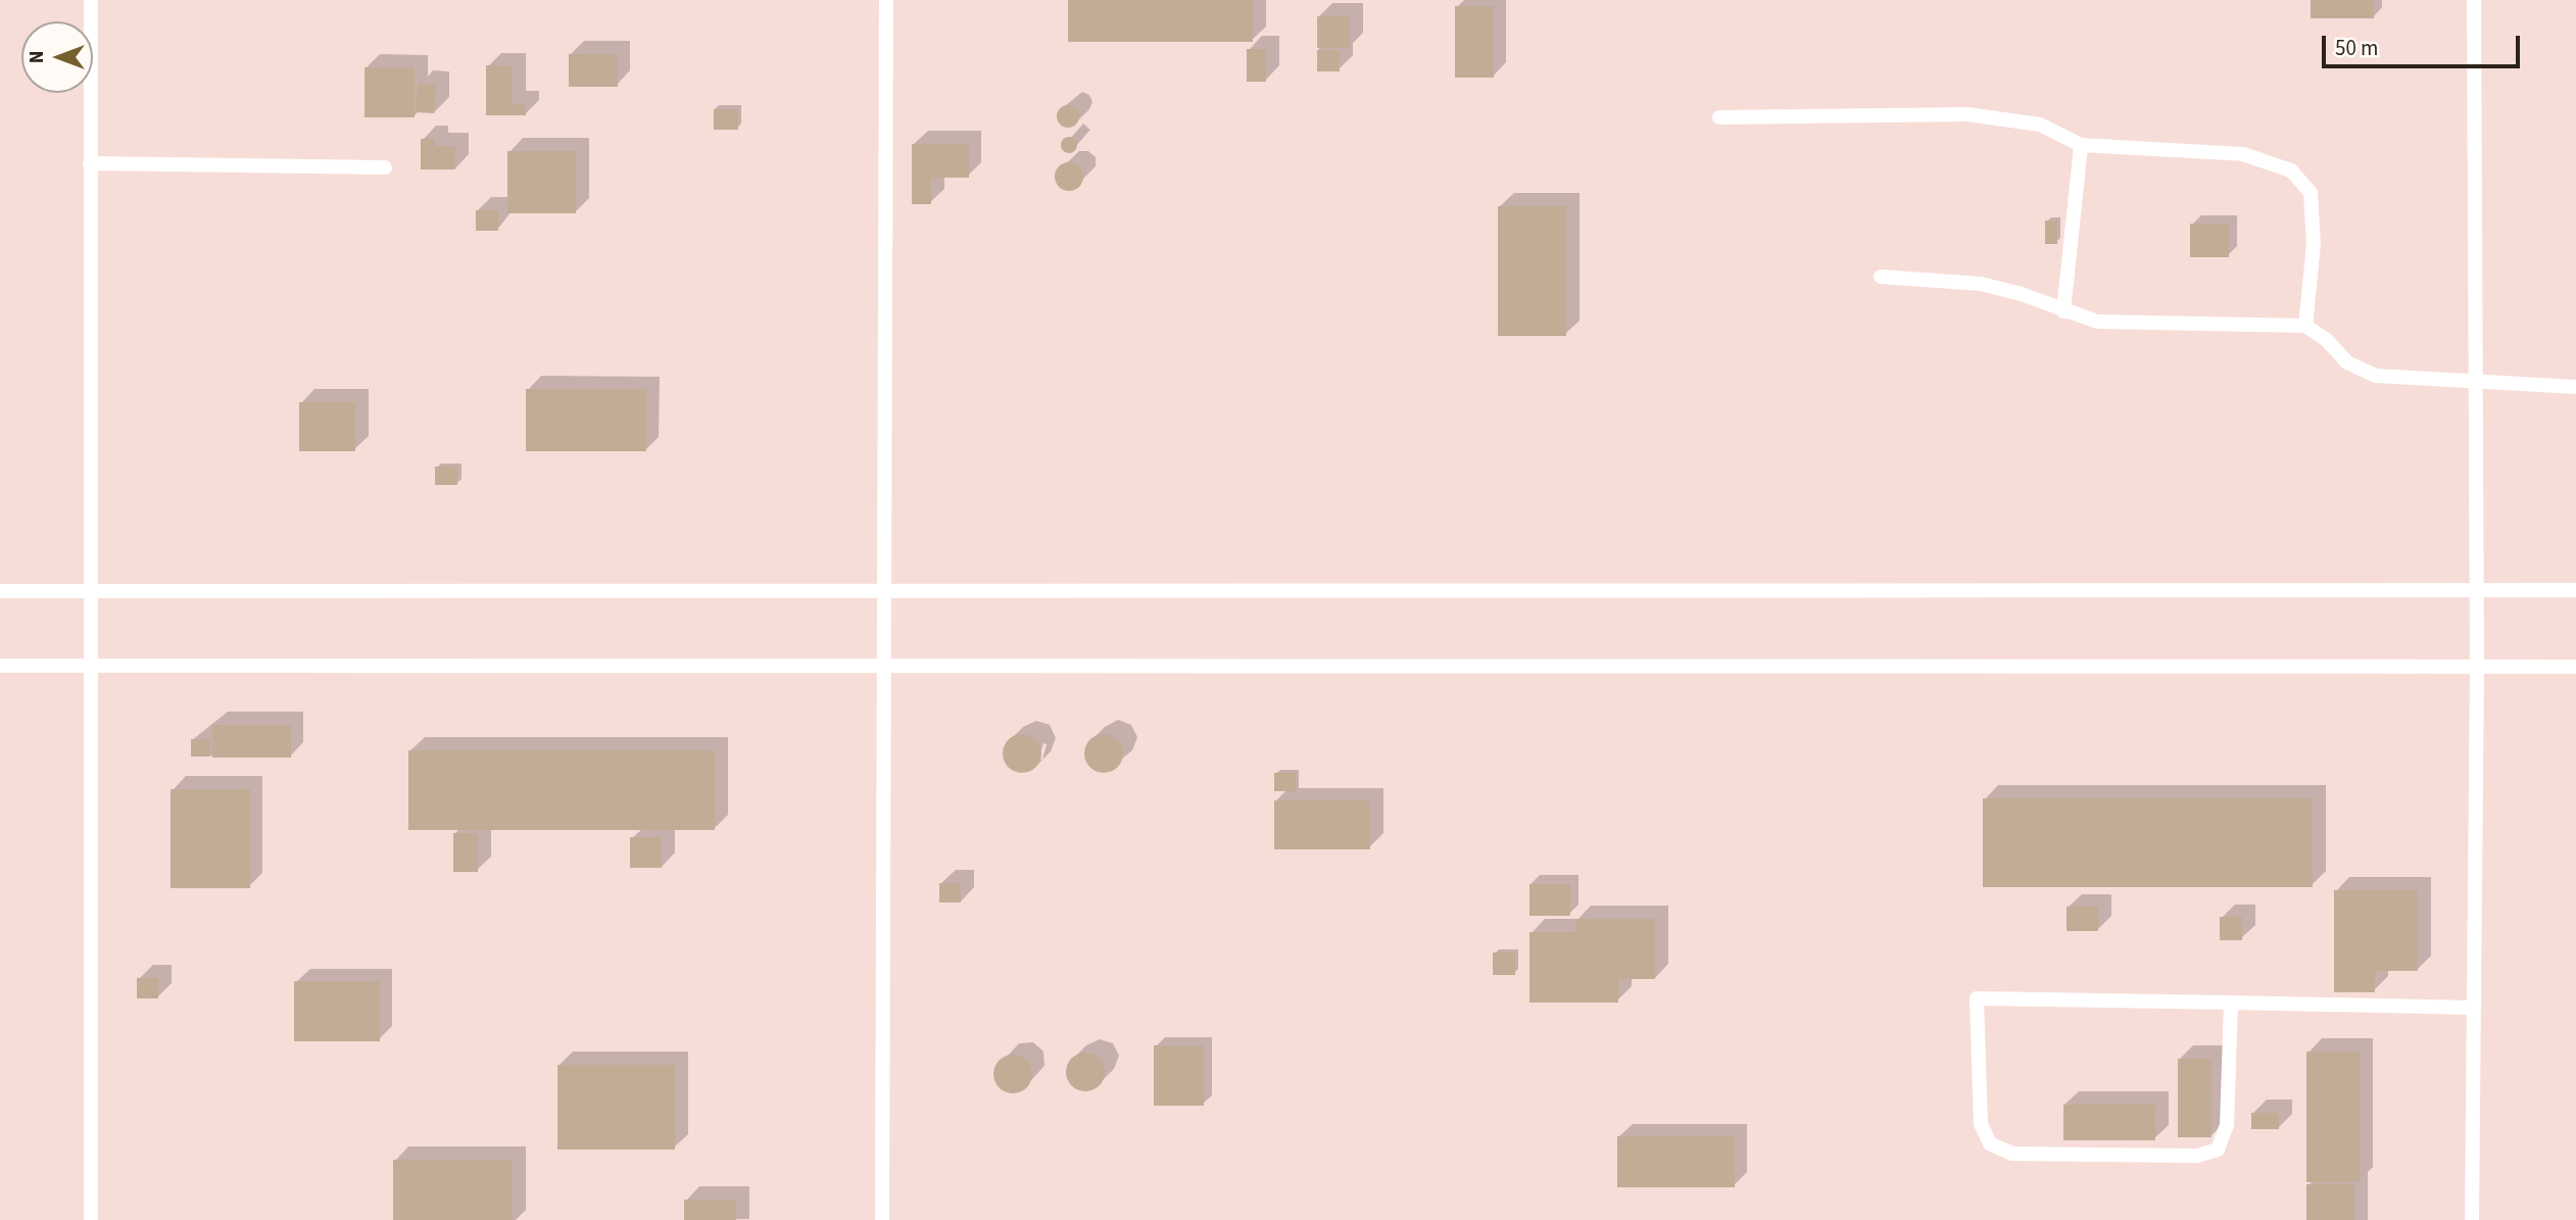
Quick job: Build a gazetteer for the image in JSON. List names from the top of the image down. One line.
{"scale_bar":"50 m","north":"left"}
